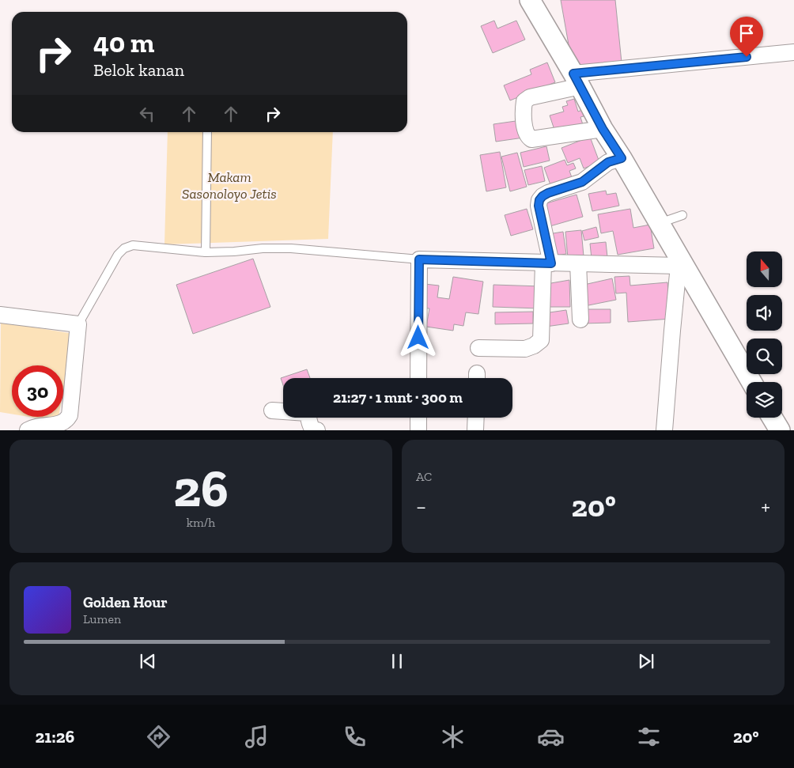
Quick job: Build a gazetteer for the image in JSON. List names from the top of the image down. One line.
{"parks":["Makam Sasonoloyo Jetis"],"north":"top","page":{"turn":["40 m","Belok kanan"],"limit":"30","trip":"21:27 · 1 mnt · 300 m","tile":[["26","km/h"],"AC"],"heat":["−","20°","+"],"song":["Golden Hour","Lumen"],"tabs":["21:26","20°"]}}
